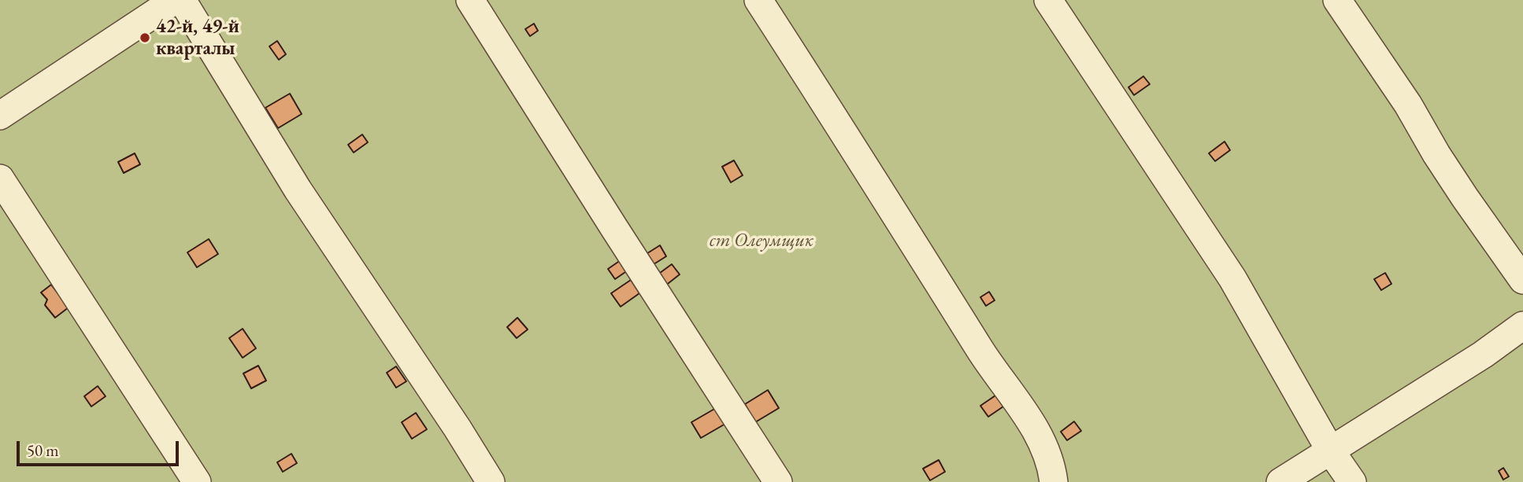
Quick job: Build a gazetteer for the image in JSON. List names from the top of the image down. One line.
{"parks":["ст Олеумщик"],"places":["42-й, 49-й кварталы"],"scale_bar":"50 m"}
